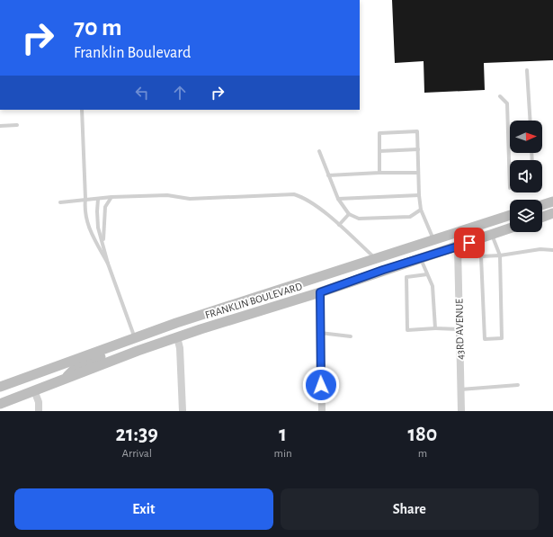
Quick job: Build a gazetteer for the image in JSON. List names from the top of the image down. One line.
{"streets":{"main road":["FRANKLIN BOULEVARD"],"street":["43RD AVENUE"]},"crossings":[["FRANKLIN BOULEVARD","43RD AVENUE"]],"north":"right","page":{"turn":["70 m","Franklin Boulevard"],"eta":["21:39","Arrival","1","min","180","m"],"buttons":["Exit","Share"]}}
